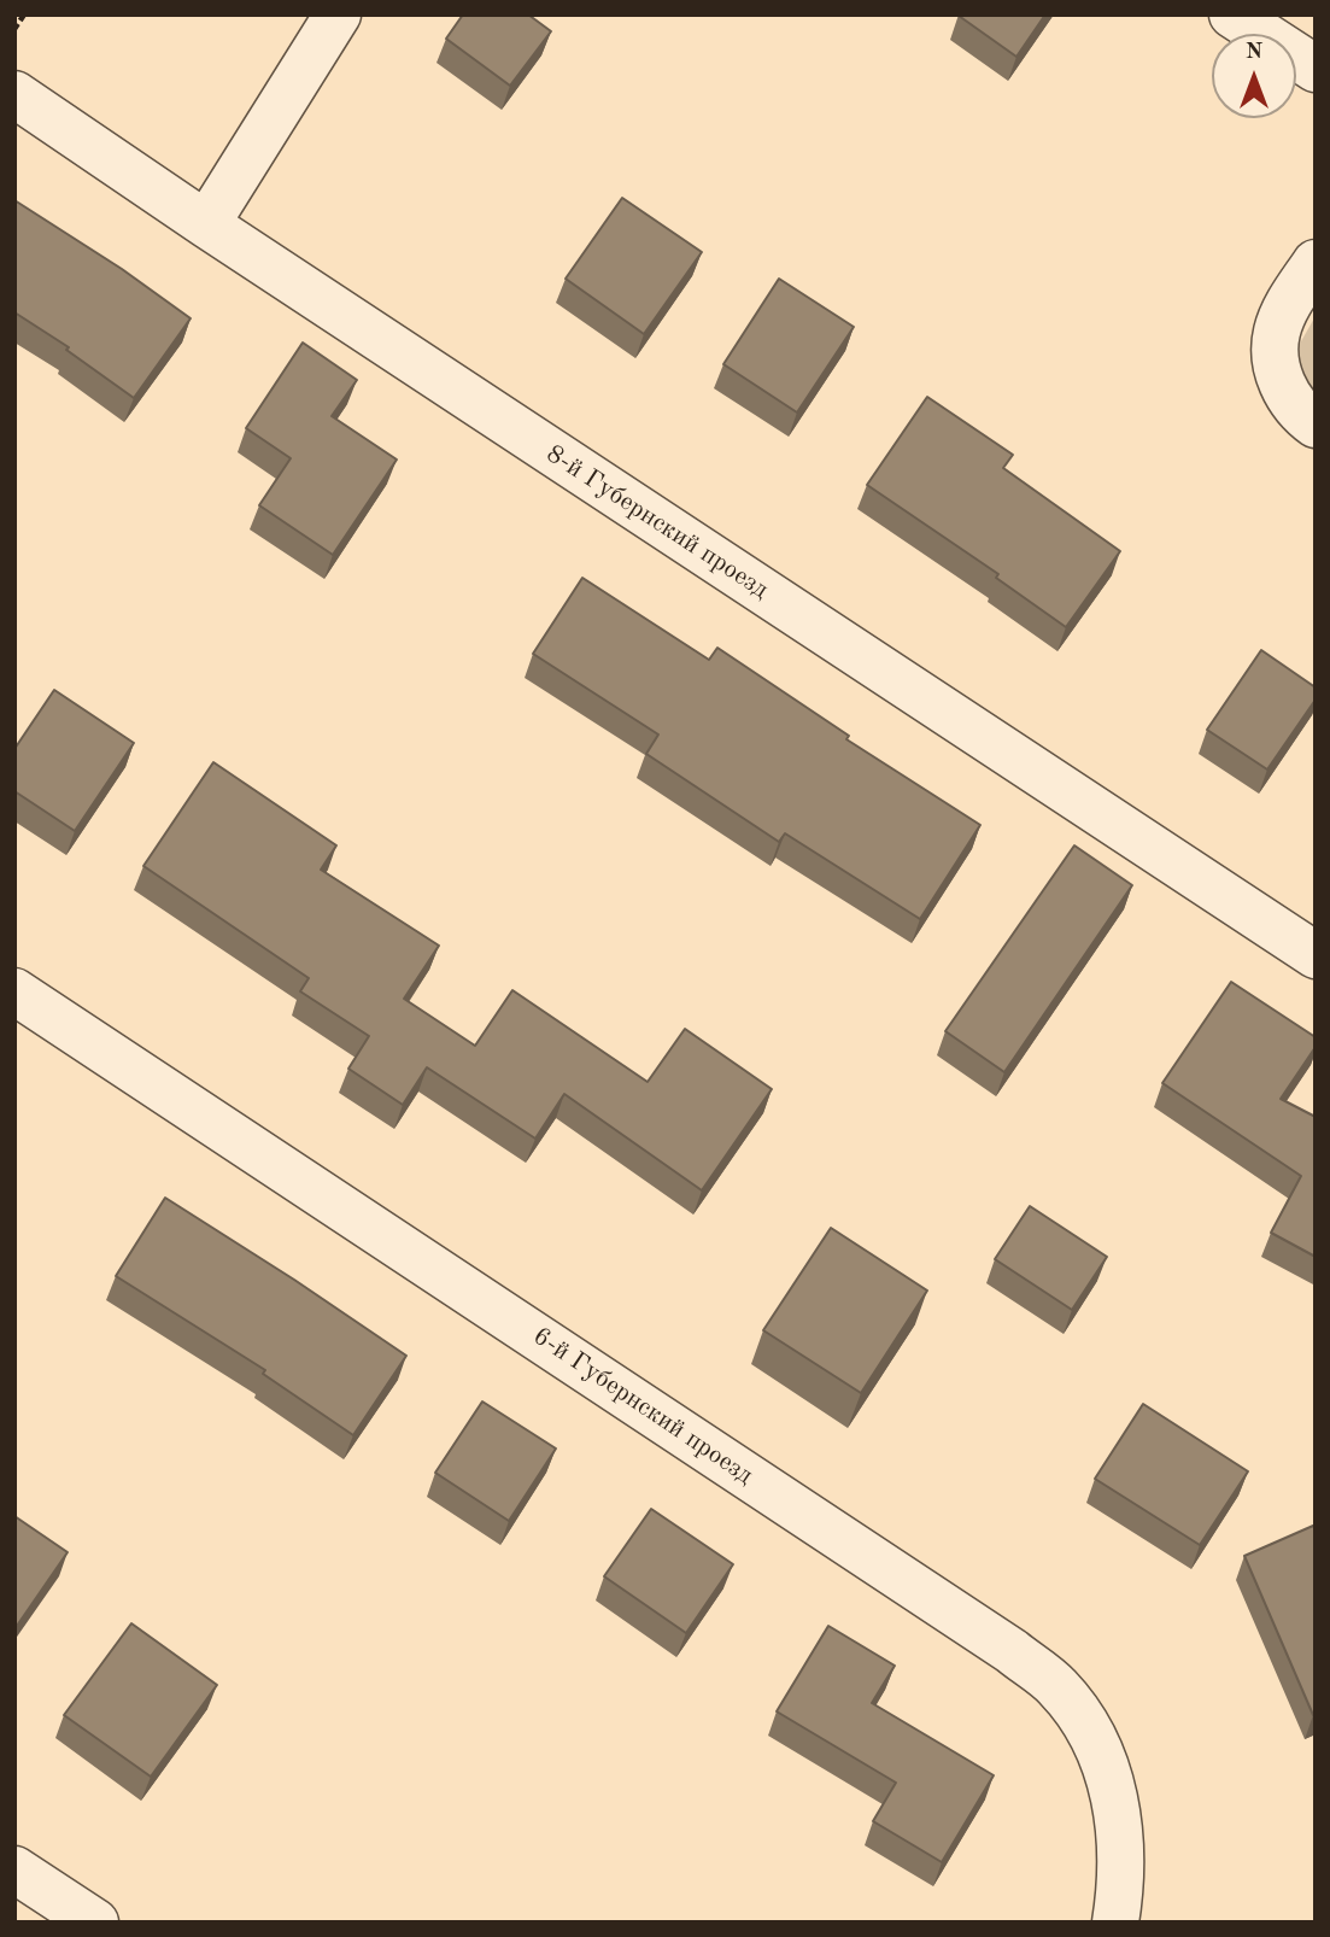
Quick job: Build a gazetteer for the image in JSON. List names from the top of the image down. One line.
{"streets":{"street":["8-й Губернский проезд","6-й Губернский проезд"]},"north":"top"}
